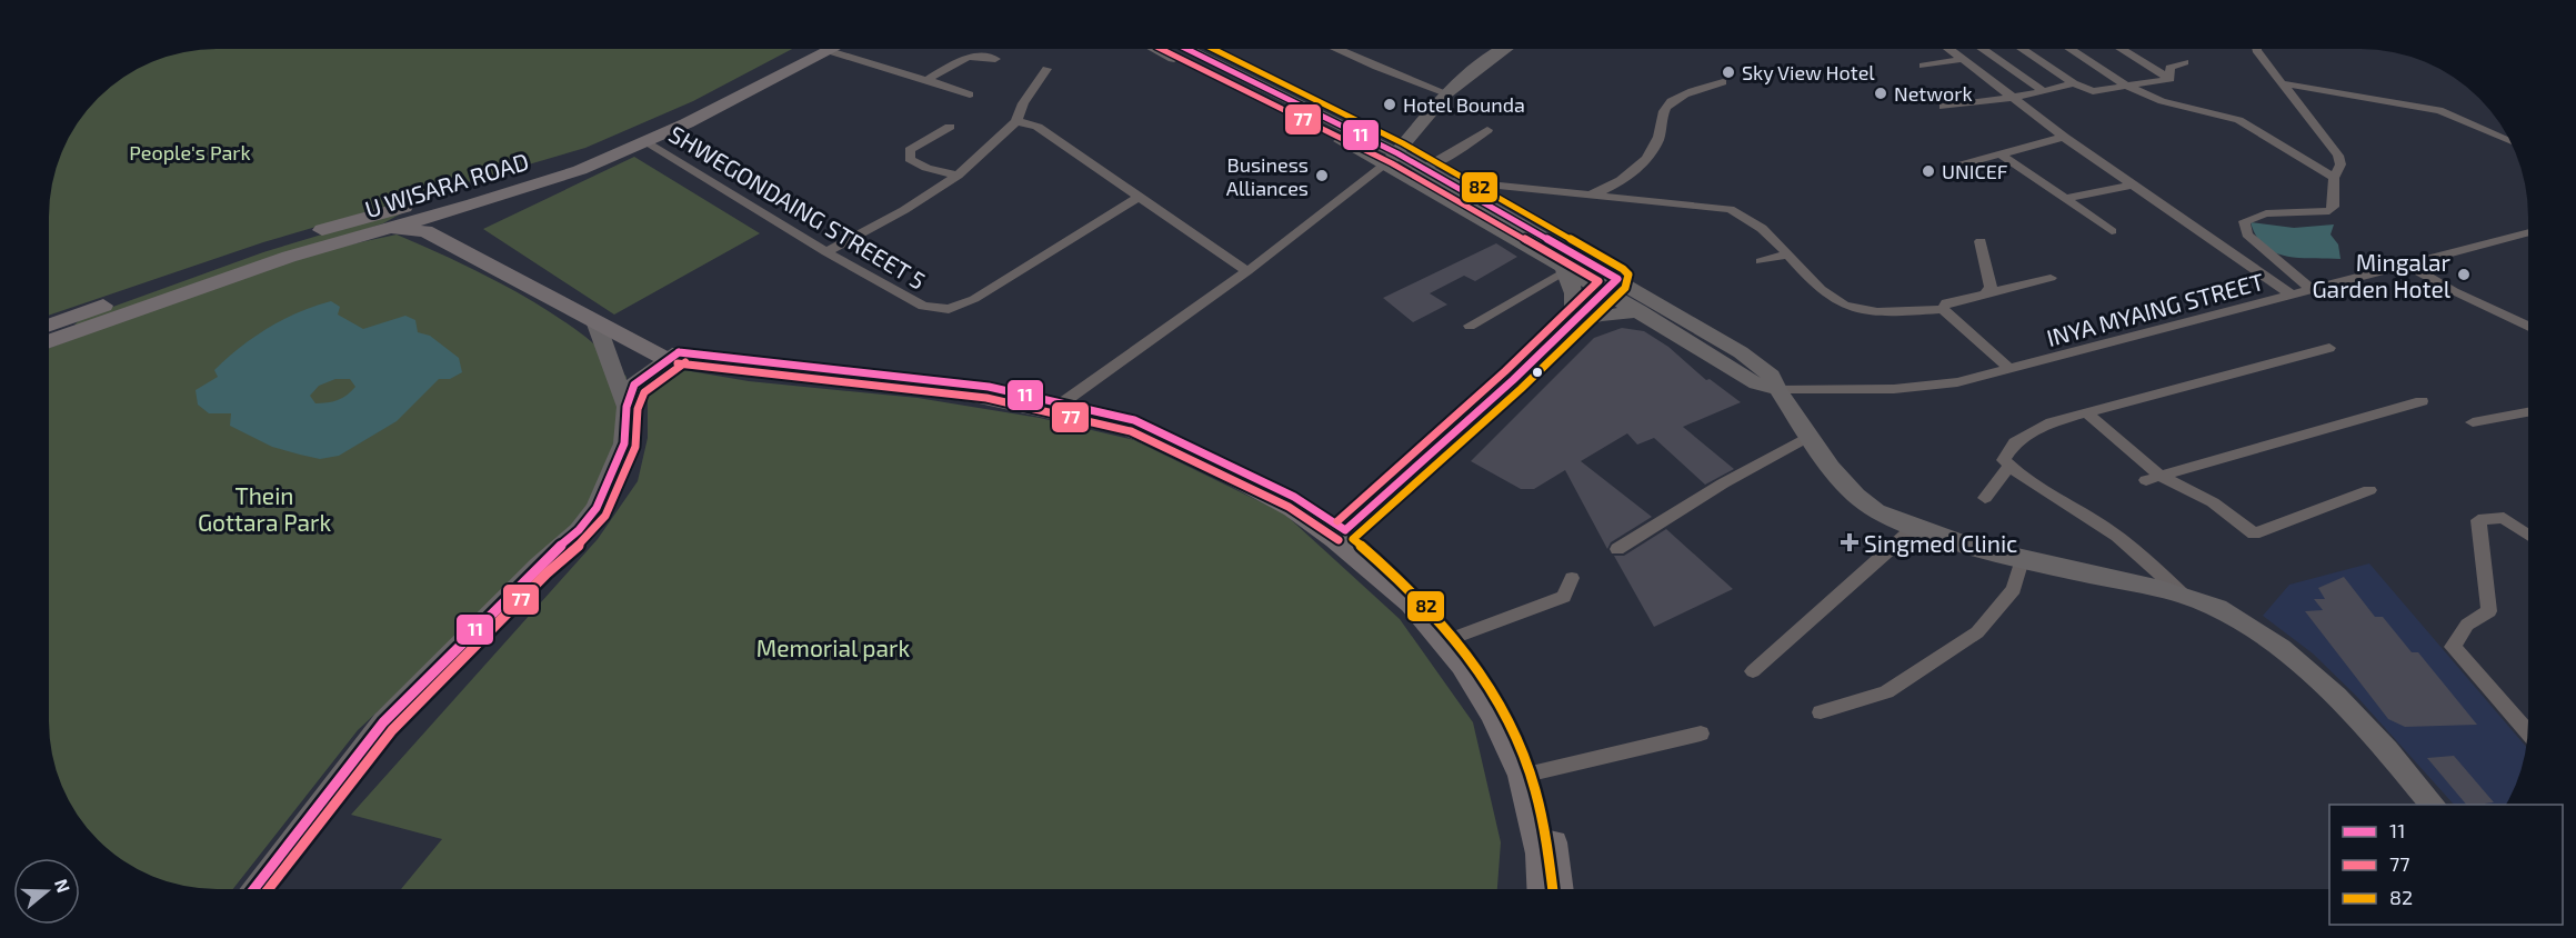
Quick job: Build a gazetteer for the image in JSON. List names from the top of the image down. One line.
{"streets":{"main road":["U WISARA ROAD"],"street":["SHWEGONDAING STREEET 5","INYA MYAING STREET"]},"crossings":[["U WISARA ROAD","SHWEGONDAING STREEET 5"]],"parks":["People's Park","Thein Gottara Park","Memorial park"],"places":{"other":["Sky View Hotel","Network","Hotel Bounda","UNICEF","Business Alliances","Mingalar Garden Hotel"],"health":["Singmed Clinic"]},"lines":["transit line 11","transit line 77","transit line 82"],"legend":["11","77","82"],"north":"right"}
